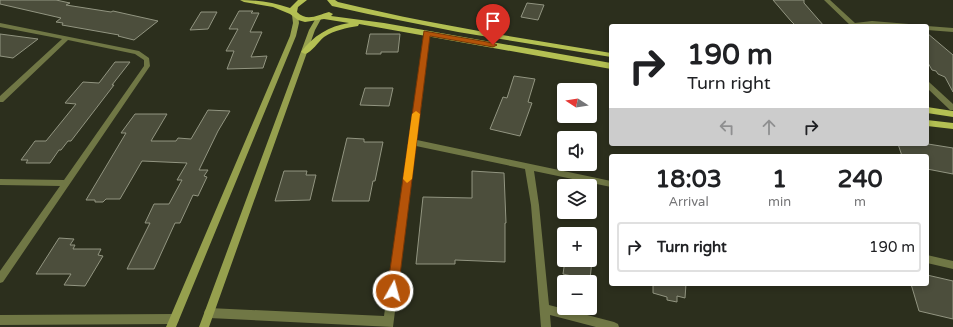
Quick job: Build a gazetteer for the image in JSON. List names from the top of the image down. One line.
{"north":"left","page":{"turn":["190 m","Turn right"],"map_buttons":["+","−"],"eta":["18:03","Arrival","1","min","240","m"],"list":[{"name":"Turn right","value":"190 m"}]}}
